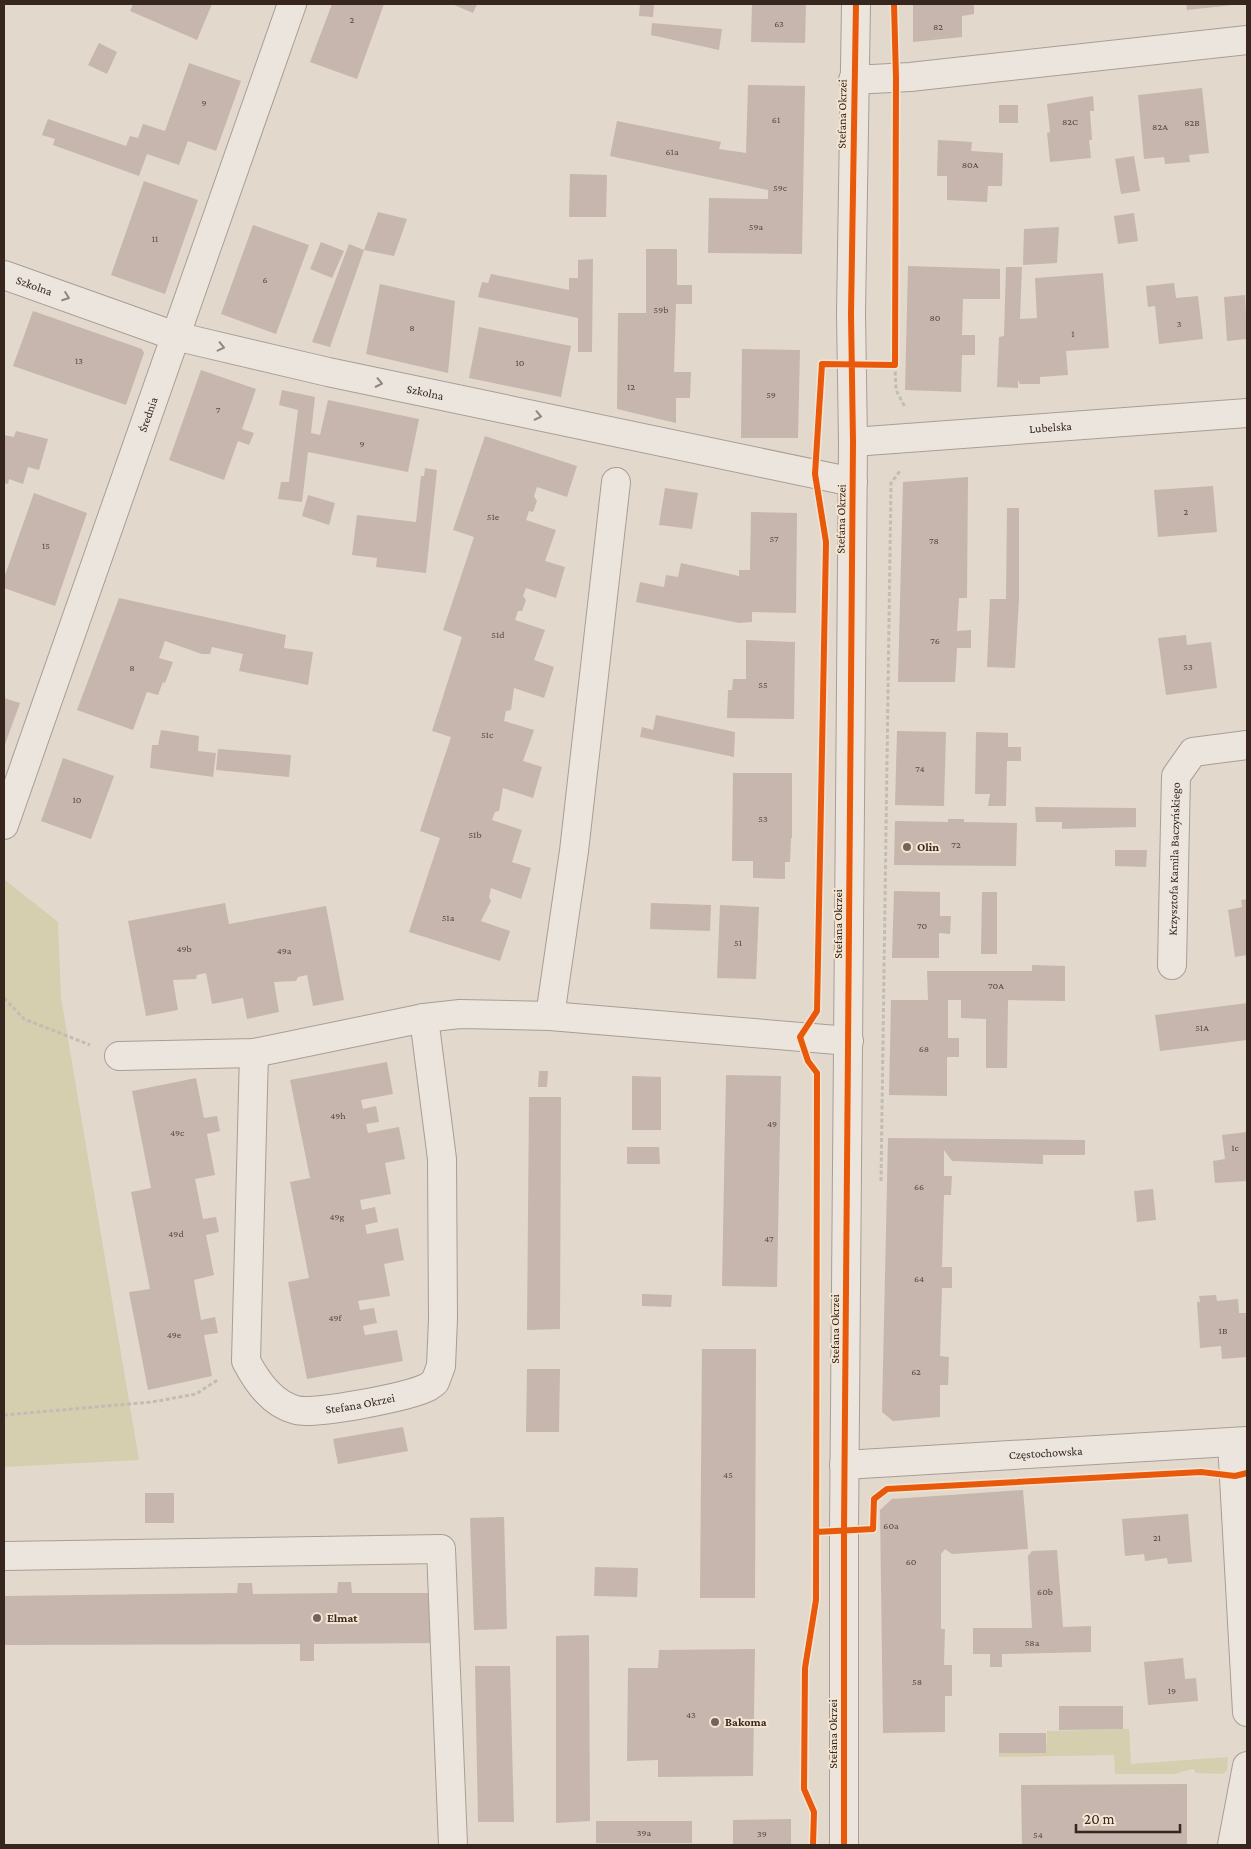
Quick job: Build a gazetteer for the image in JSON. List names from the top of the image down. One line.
{"streets":{"street":["Stefana Okrzei","Szkolna","Średnia","Lubelska","Krzysztofa Kamila Baczyńskiego","Częstochowska"]},"crossings":[["Stefana Okrzei","Szkolna"],["Stefana Okrzei","Lubelska"],["Stefana Okrzei","Częstochowska"],["Szkolna","Średnia"]],"one_way":["Szkolna"],"places":["Olin","Elmat","Bakoma"],"house_numbers":["2","63","82","9","61","82C","82B","82A","61a","80A","59c","59a","11","6","59b","80","3","8","1","13","10","12","59","7","9","2","51e","57","78","15","51d","76","53","8","55","51c","74","10","53","51b","72","51a","70","51","49b","49a","70A","51A","68","49h","49","49c","1c","66","49g","49d","47","64","49f","1B","49e","62","45","60a","21","60","60b","58a","58","19","43","39a","39","54"],"scale_bar":"20 m"}
